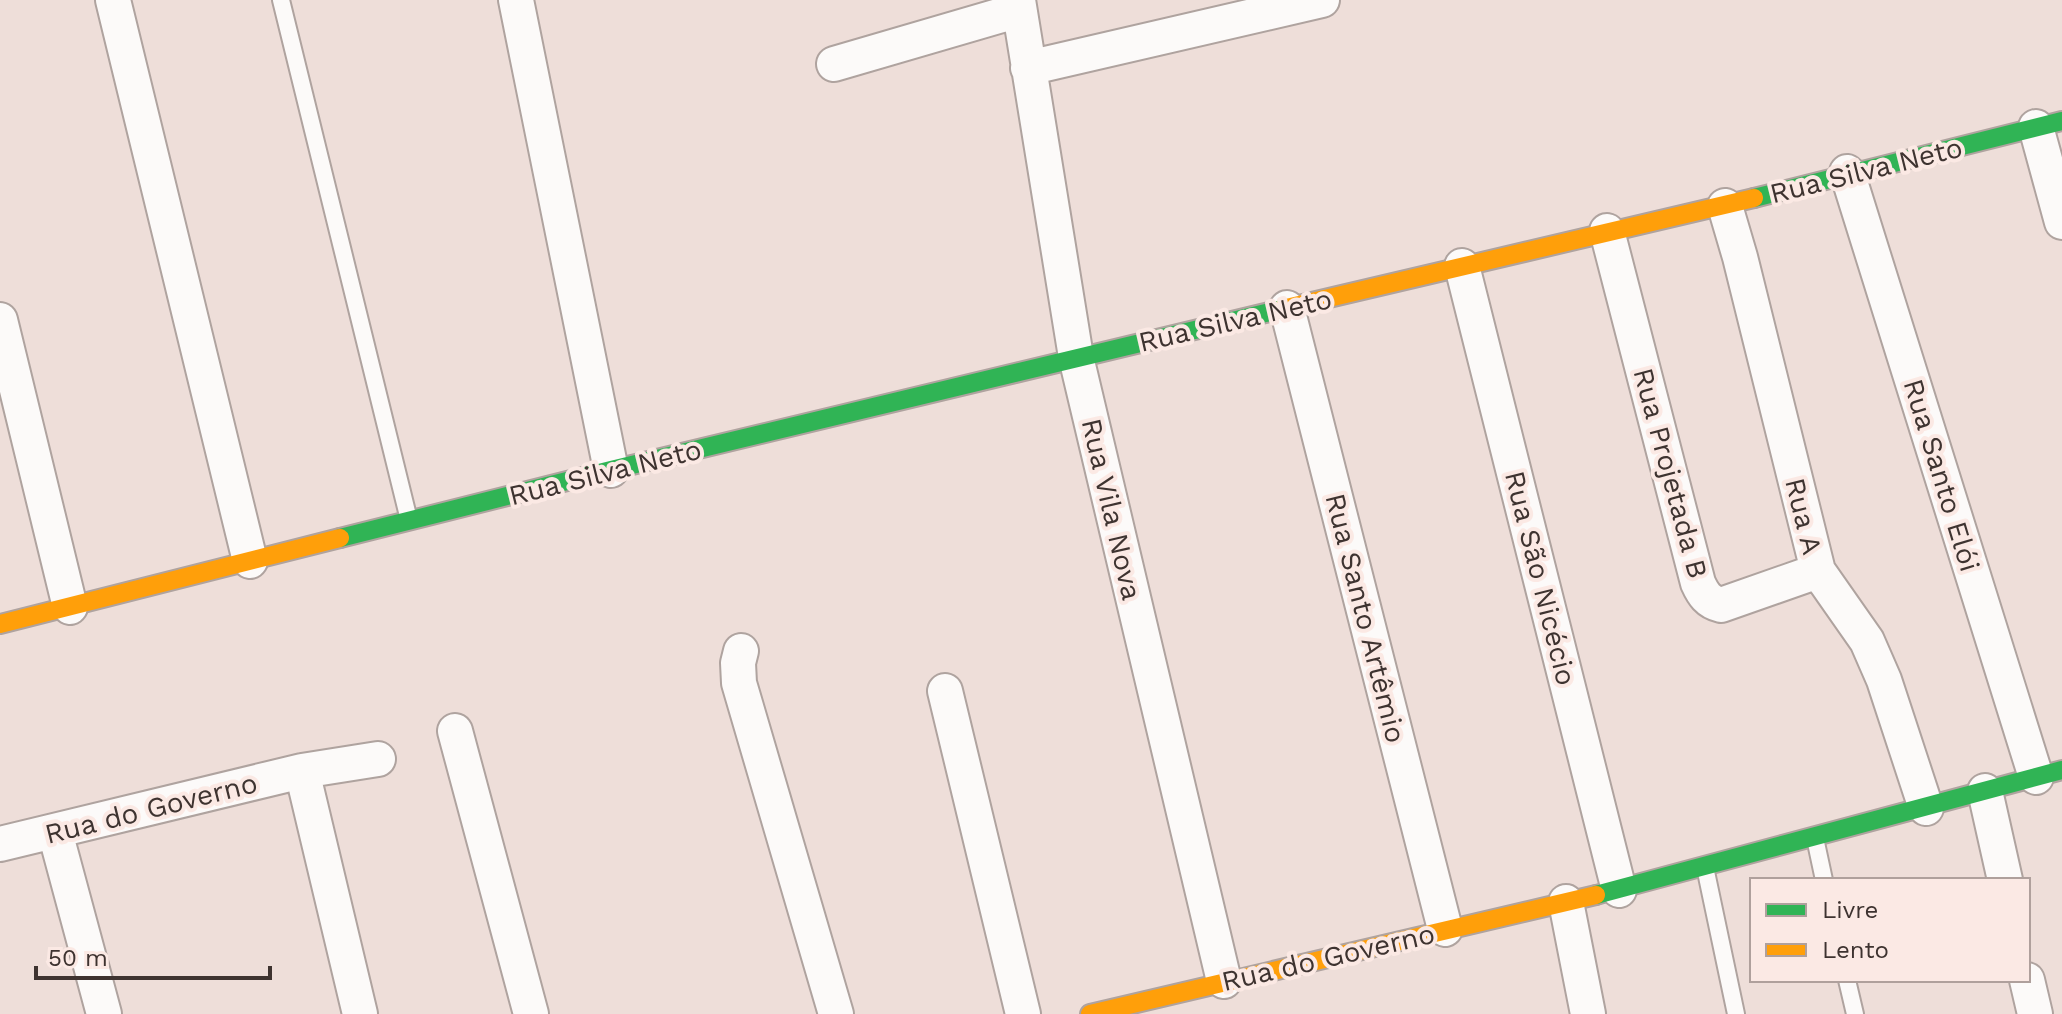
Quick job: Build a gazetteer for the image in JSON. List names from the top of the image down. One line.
{"streets":{"street":["Rua Silva Neto","Rua Projetada B","Rua Santo Elói","Rua Vila Nova","Rua A","Rua São Nicécio","Rua Santo Artêmio","Rua do Governo"]},"crossings":[["Rua Silva Neto","Rua Projetada B"],["Rua Silva Neto","Rua Santo Elói"],["Rua Silva Neto","Rua Vila Nova"],["Rua Silva Neto","Rua A"],["Rua Silva Neto","Rua São Nicécio"],["Rua Silva Neto","Rua Santo Artêmio"],["Rua Projetada B","Rua A"],["Rua Santo Elói","Rua do Governo"],["Rua Vila Nova","Rua do Governo"],["Rua A","Rua do Governo"],["Rua São Nicécio","Rua do Governo"],["Rua Santo Artêmio","Rua do Governo"]],"legend":["Livre","Lento"],"scale_bar":"50 m"}
